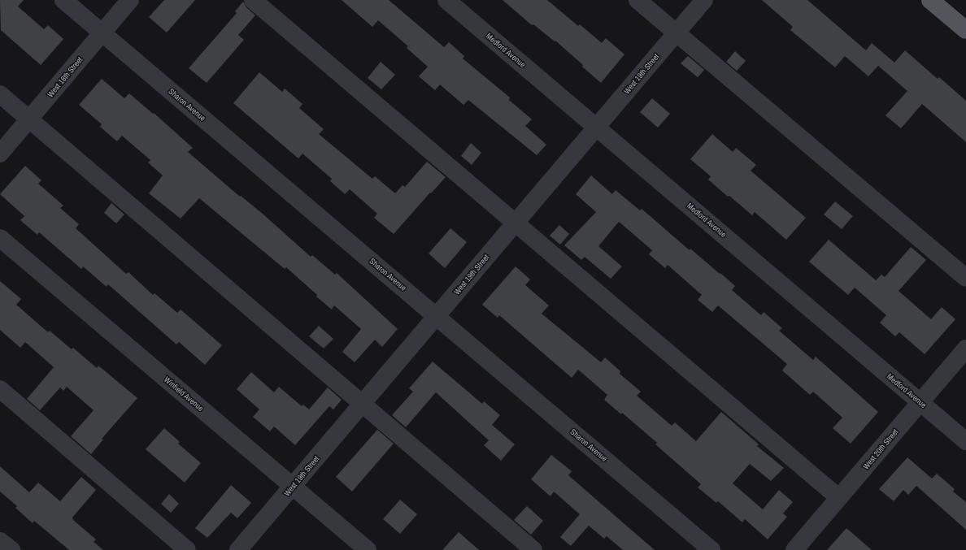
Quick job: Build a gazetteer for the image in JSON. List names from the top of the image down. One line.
{"streets":{"street":["Medford Avenue","West 19th Street","West 18th Street","Sharon Avenue","Winfield Avenue","West 20th Street"]},"crossings":[["Medford Avenue","West 19th Street"],["Medford Avenue","West 20th Street"],["West 19th Street","Sharon Avenue"],["West 19th Street","Winfield Avenue"],["West 18th Street","Sharon Avenue"]]}
